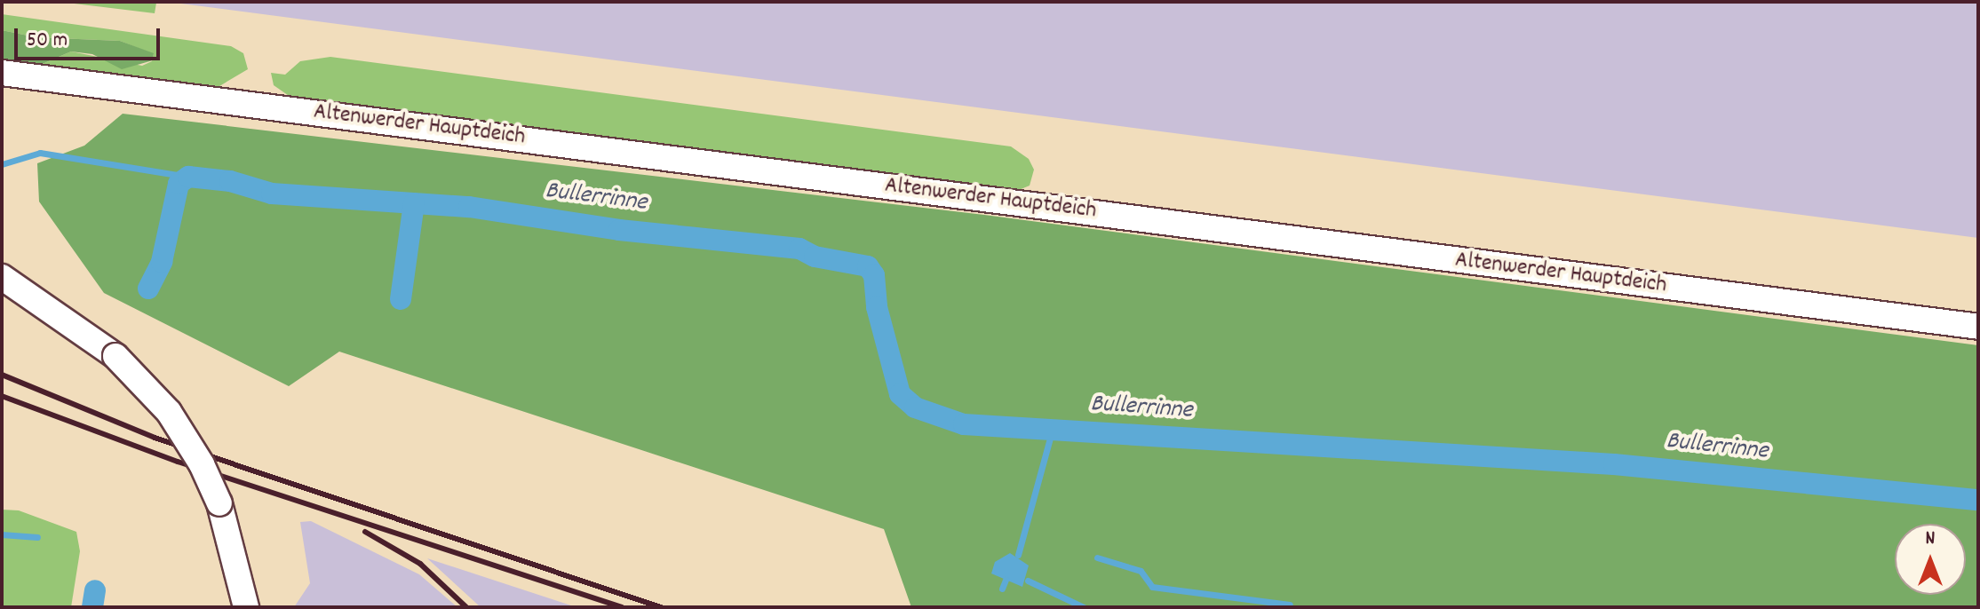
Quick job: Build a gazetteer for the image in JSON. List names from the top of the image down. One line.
{"streets":{"street":["Altenwerder Hauptdeich"]},"water":["Bullerrinne"],"scale_bar":"50 m","north":"top"}
